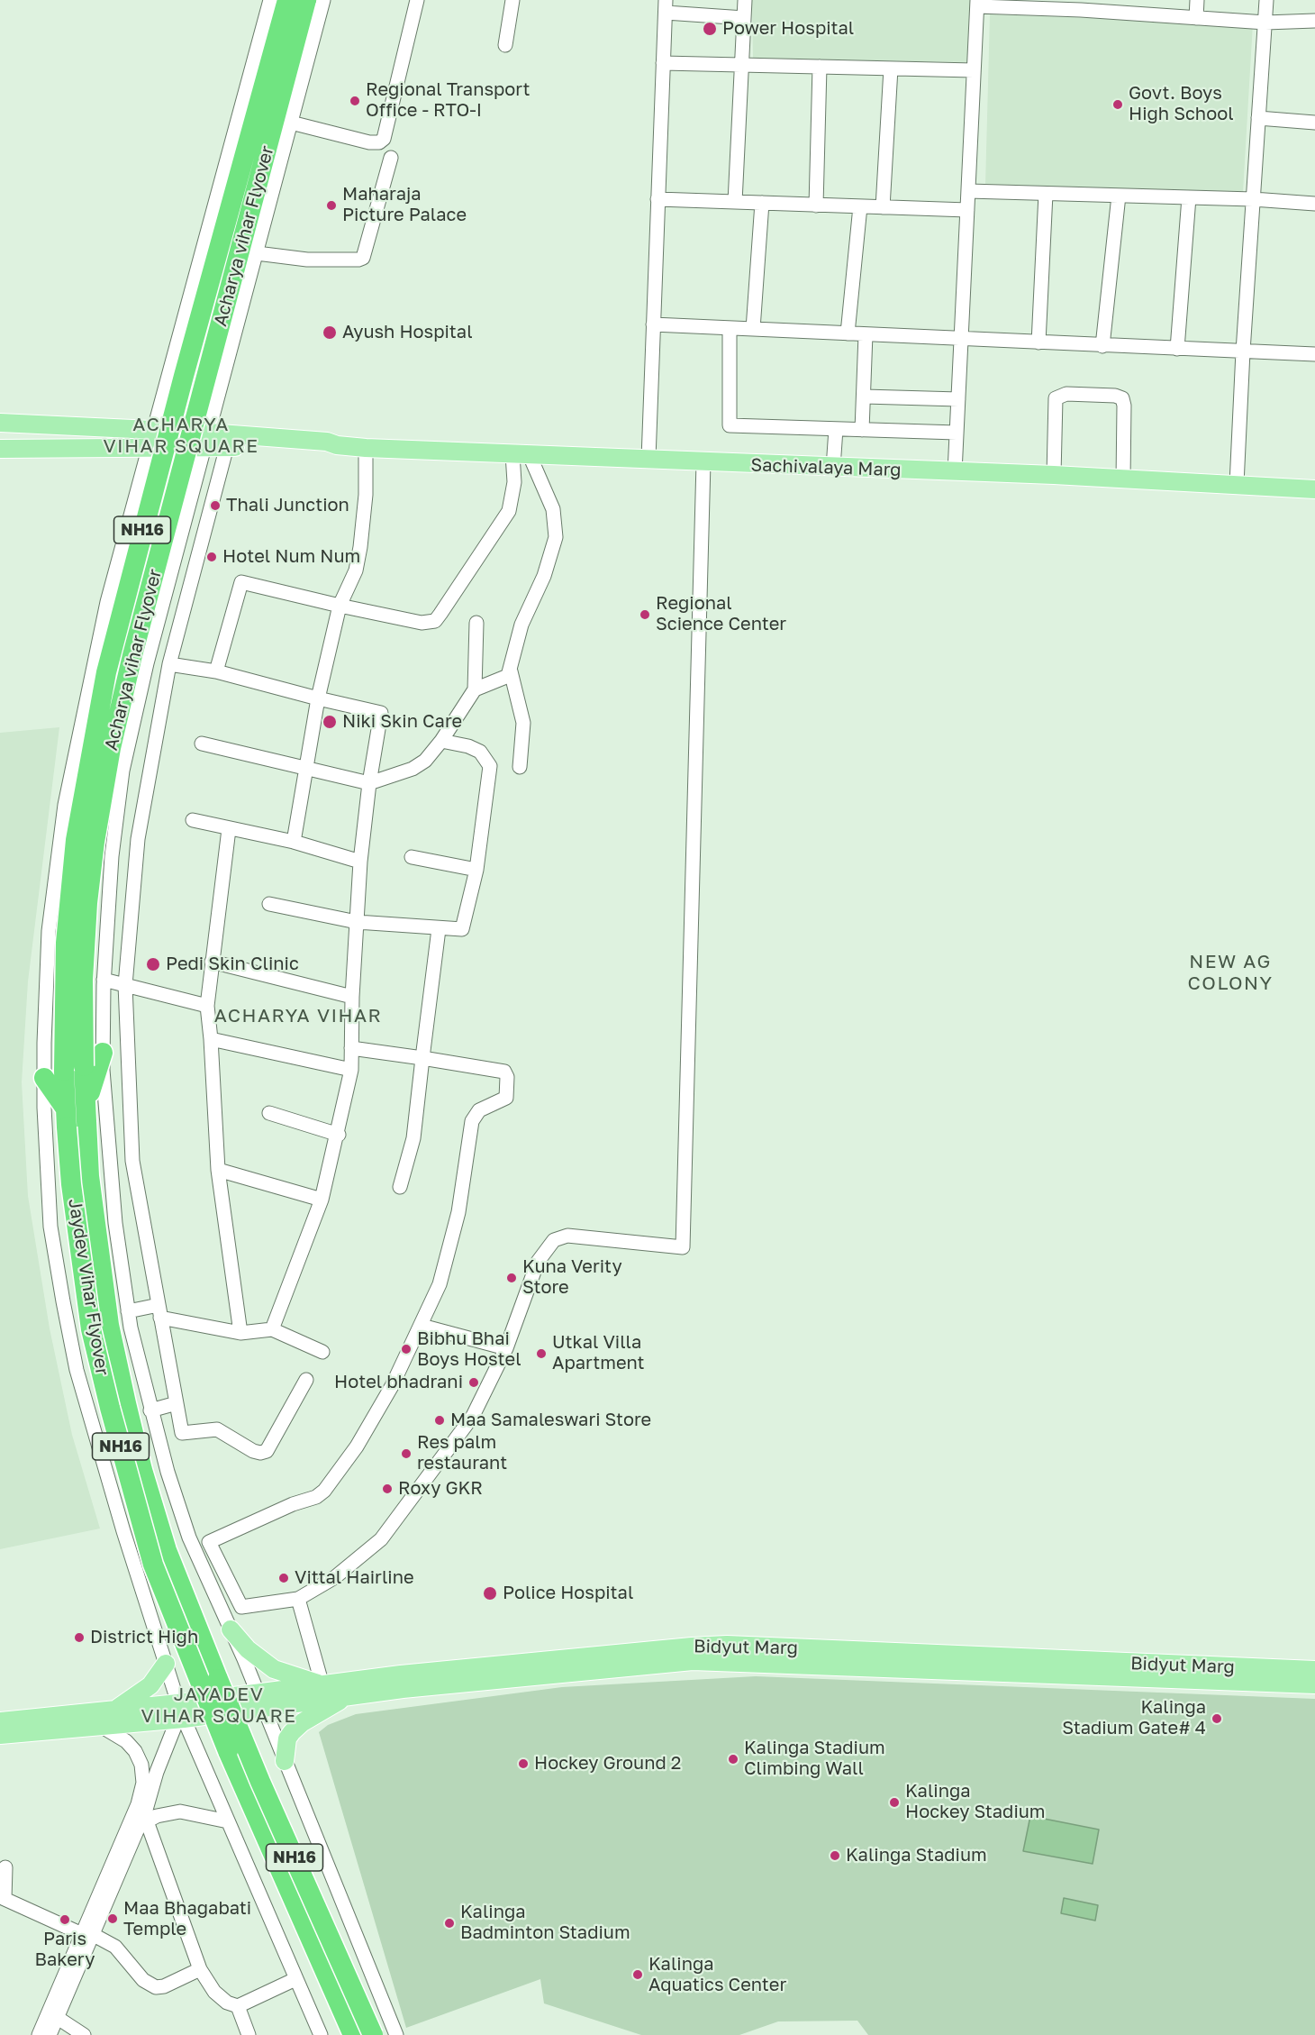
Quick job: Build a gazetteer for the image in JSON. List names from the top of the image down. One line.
{"streets":{"highway":["Acharya vihar Flyover","NH16","Jaydev Vihar Flyover"],"main road":["Sachivalaya Marg","Bidyut Marg"]},"crossings":[["Acharya vihar Flyover","Jaydev Vihar Flyover"]],"districts":["ACHARYA VIHAR SQUARE","NEW AG COLONY","ACHARYA VIHAR","JAYADEV VIHAR SQUARE"],"places":["Power Hospital","Regional Transport Office - RTO-I","Govt. Boys High School","Maharaja Picture Palace","Ayush Hospital","Thali Junction","Hotel Num Num","Regional Science Center","Niki Skin Care","Pedi Skin Clinic","Kuna Verity Store","Bibhu Bhai Boys Hostel","Utkal Villa Apartment","Hotel bhadrani","Maa Samaleswari Store","Res palm restaurant","Roxy GKR","Vittal Hairline","Police Hospital","District High","Kalinga Stadium Gate# 4","Kalinga Stadium Climbing Wall","Hockey Ground 2","Kalinga Hockey Stadium","Kalinga Stadium","Maa Bhagabati Temple","Paris Bakery","Kalinga Badminton Stadium","Kalinga Aquatics Center"]}
